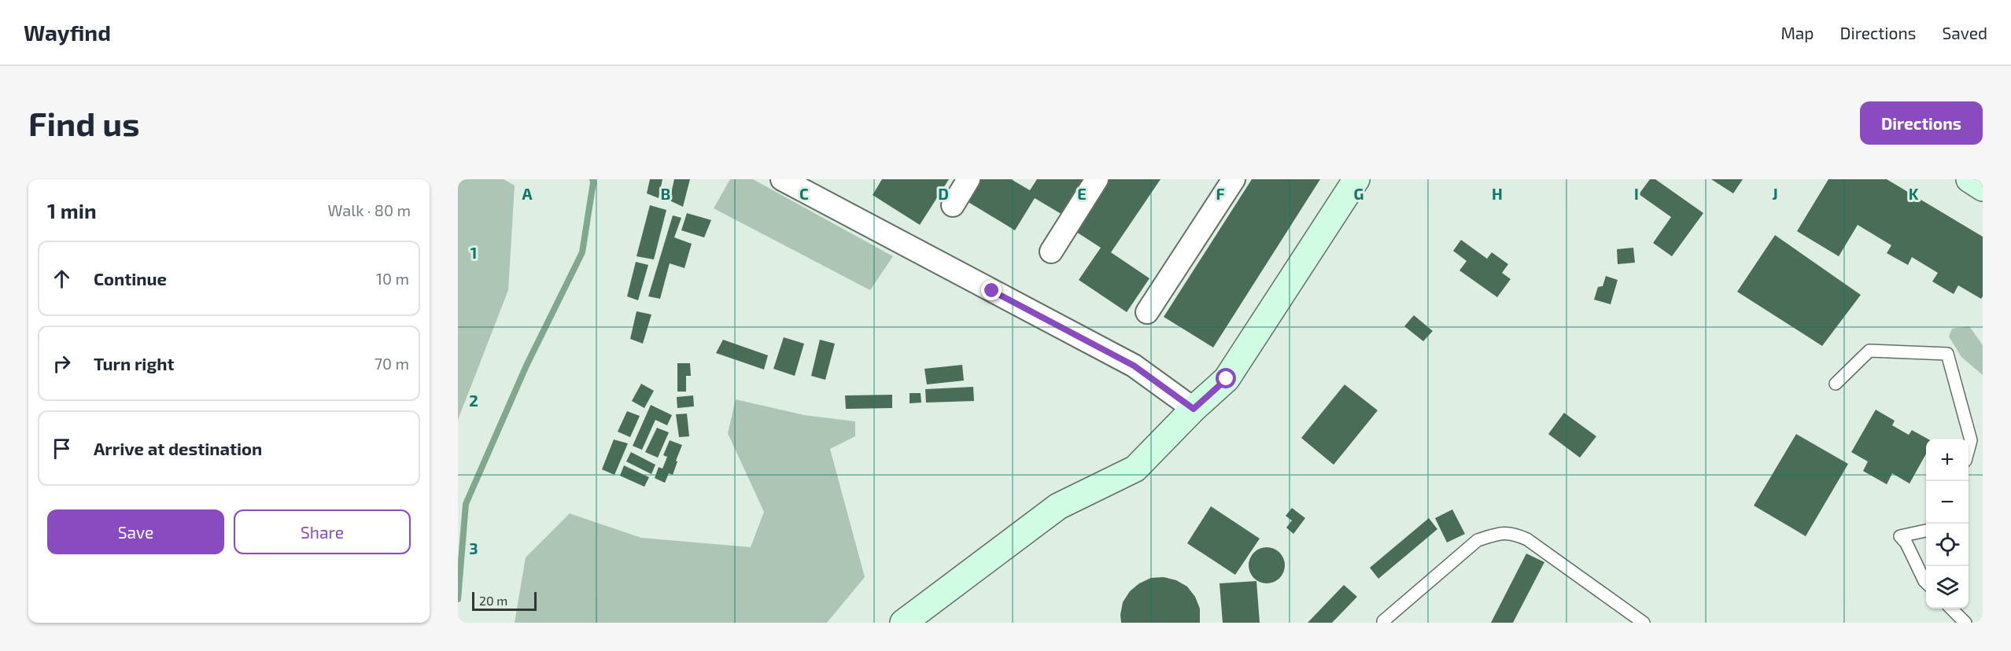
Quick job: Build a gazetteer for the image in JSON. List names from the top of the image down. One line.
{"scale_bar":"20 m","page":{"header":"Wayfind","nav":["Map","Directions","Saved"],"buttons":["Directions",["Save","Share"]],"title":"Find us","heading":["1 min","Walk · 80 m"],"list":[["Continue","10 m"],["Turn right","70 m"],"Arrive at destination"],"map_buttons":["+","−"],"scale":"20 m"},"grid":{"columns":["A","B","C","D","E","F","G","H","I","J","K"],"rows":["1","2","3"]}}
